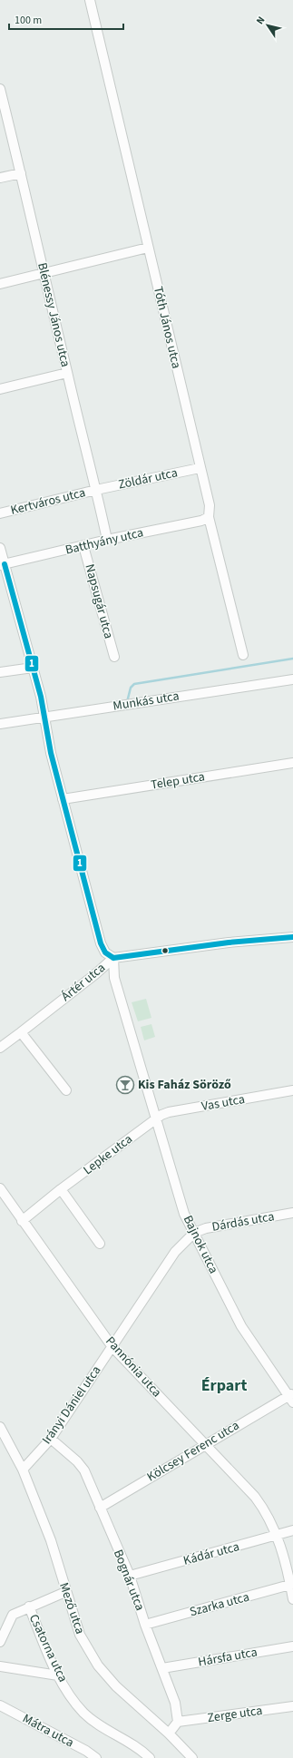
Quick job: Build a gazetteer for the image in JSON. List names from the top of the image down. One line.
{"streets":{"street":["Blénessy János utca","Tóth János utca","Zöldár utca","Kertváros utca","Batthyány utca","Napsugár utca","Munkás utca","Telep utca","Ártér utca","Vas utca","Lepke utca","Dárdás utca","Bajnok utca","Pannónia utca","Irányi Dániel utca","Kölcsey Ferenc utca","Kádár utca","Bognár utca","Szarka utca","Mező utca","Csatorna utca","Hársfa utca","Zerge utca","Mátra utca"]},"crossings":[["Blénessy János utca","Zöldár utca"],["Blénessy János utca","Kertváros utca"],["Blénessy János utca","Batthyány utca"],["Tóth János utca","Zöldár utca"],["Tóth János utca","Batthyány utca"],["Zöldár utca","Kertváros utca"],["Batthyány utca","Napsugár utca"],["Ártér utca","Bajnok utca"],["Vas utca","Lepke utca"],["Vas utca","Bajnok utca"],["Lepke utca","Bajnok utca"],["Lepke utca","Pannónia utca"],["Dárdás utca","Bajnok utca"],["Dárdás utca","Irányi Dániel utca"],["Bajnok utca","Irányi Dániel utca"],["Bajnok utca","Kölcsey Ferenc utca"],["Pannónia utca","Irányi Dániel utca"],["Pannónia utca","Kölcsey Ferenc utca"],["Pannónia utca","Kádár utca"],["Pannónia utca","Szarka utca"],["Irányi Dániel utca","Bognár utca"],["Irányi Dániel utca","Mező utca"],["Kölcsey Ferenc utca","Bognár utca"],["Kádár utca","Bognár utca"],["Bognár utca","Szarka utca"],["Bognár utca","Hársfa utca"],["Bognár utca","Zerge utca"]],"districts":["Érpart"],"places":{"bar":["Kis Faház Söröző"]},"lines":["transit line 1"],"scale_bar":"100 m","north":"top left"}
